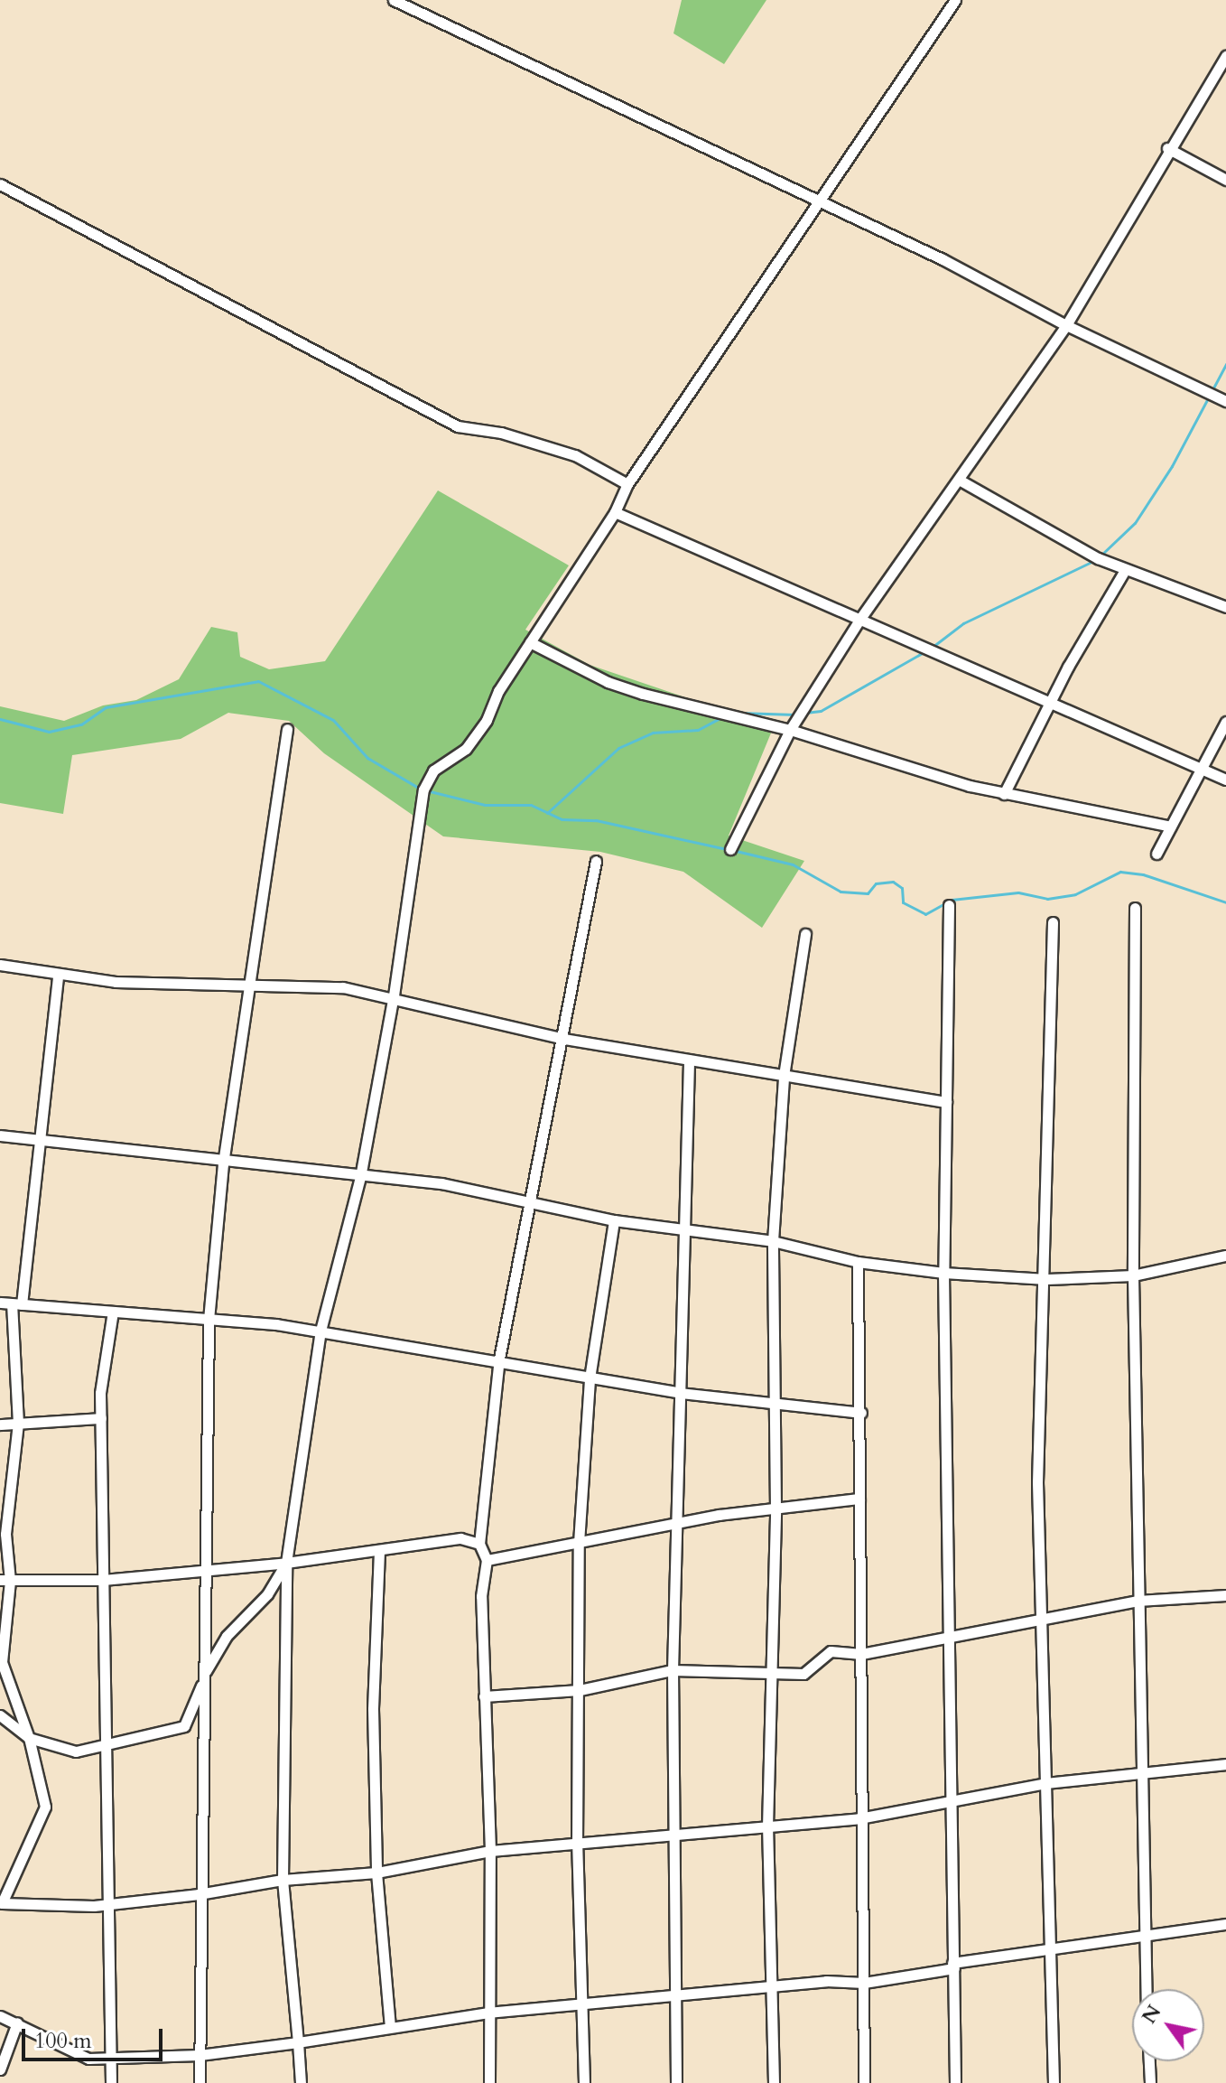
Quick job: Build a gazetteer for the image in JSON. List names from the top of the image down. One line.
{"scale_bar":"100 m","north":"top left"}
